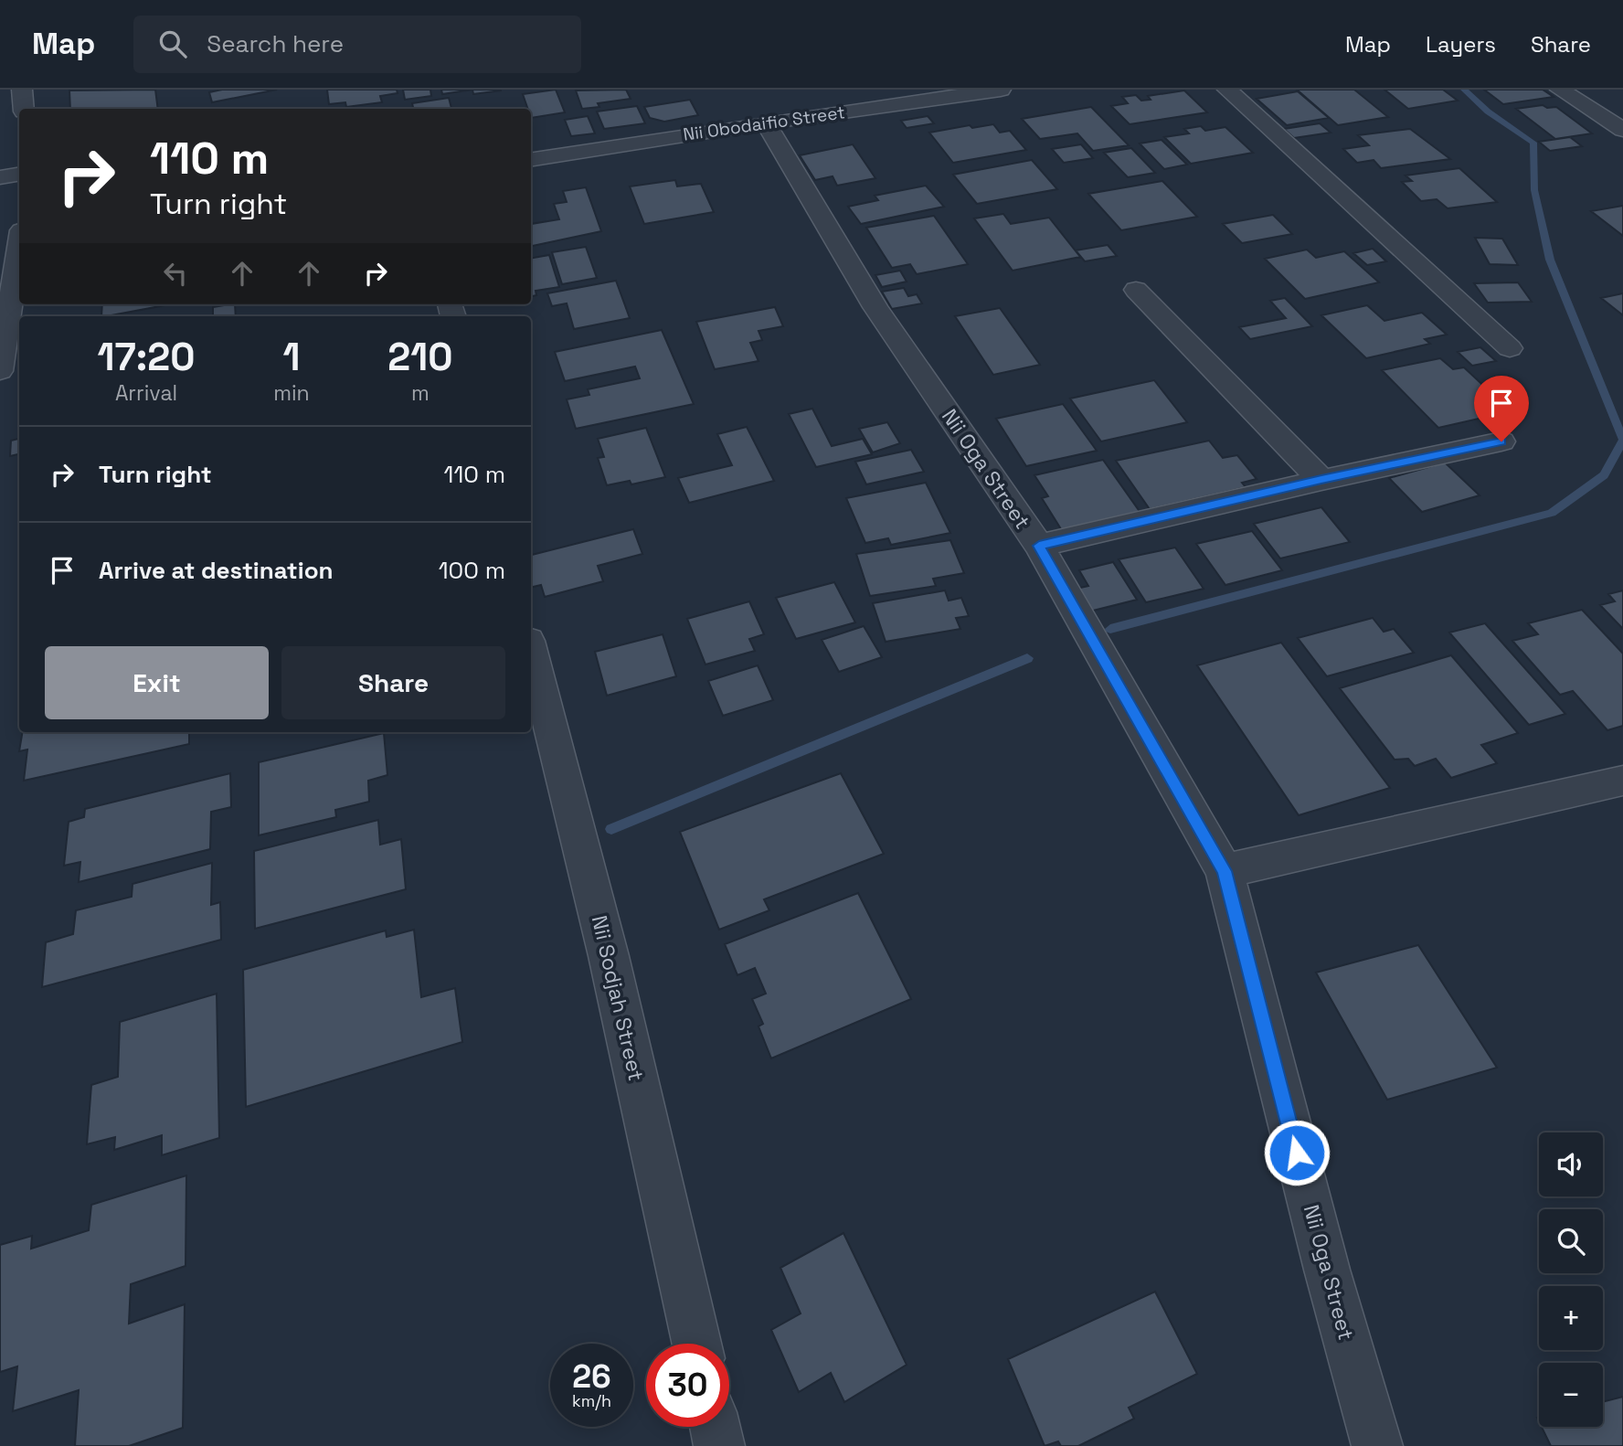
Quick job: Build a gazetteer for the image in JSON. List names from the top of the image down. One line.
{"streets":{"street":["Nii Obodaifio Street","Nii Oga Street","Nii Sodjah Street"]},"crossings":[["Nii Obodaifio Street","Nii Oga Street"]],"page":{"header":"Map","search":"Search here","nav":["Map","Layers","Share"],"turn":["110 m","Turn right"],"eta":["17:20","Arrival","1","min","210","m"],"list":[{"name":"Turn right","value":"110 m"},{"name":"Arrive at destination","value":"100 m"}],"buttons":["Exit","Share"],"map_buttons":["+","−"],"speed":"26 km/h","limit":"30"}}
